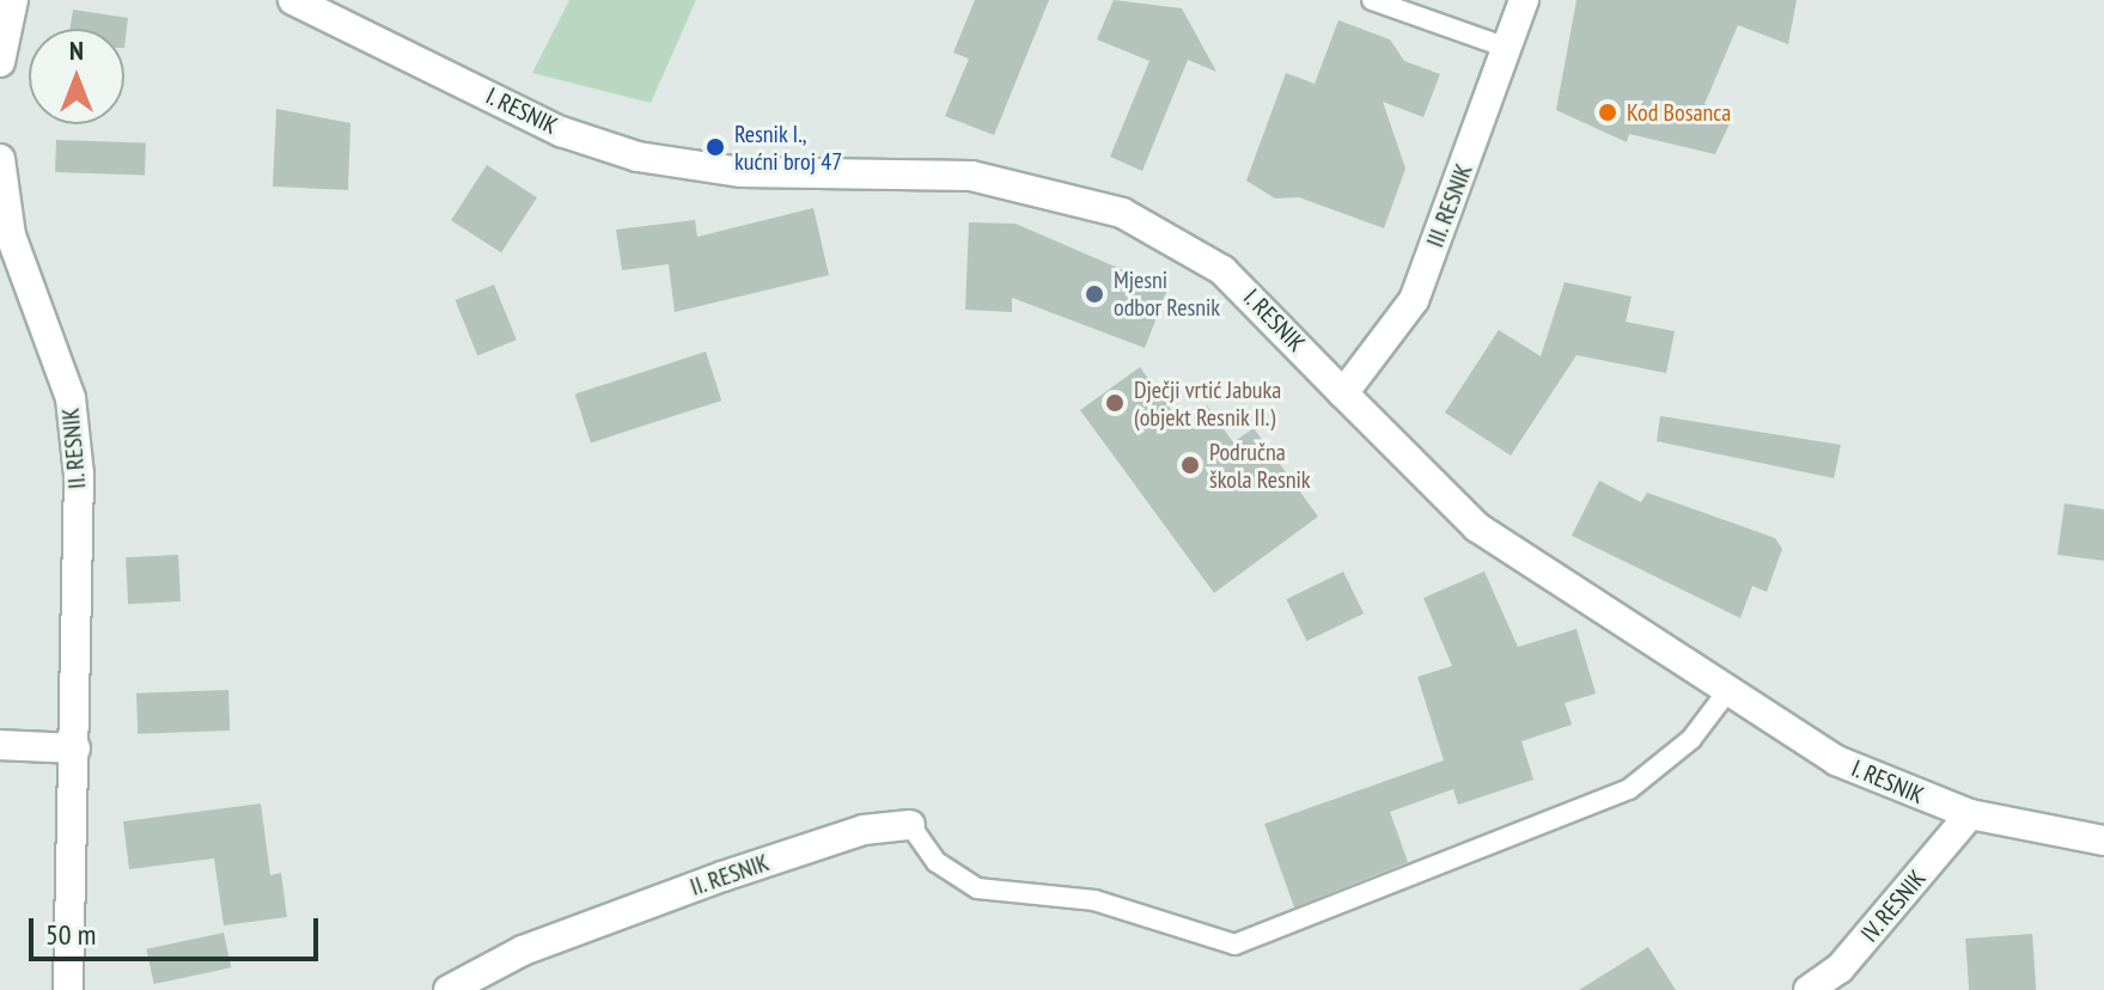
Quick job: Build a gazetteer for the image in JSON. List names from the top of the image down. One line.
{"streets":{"street":["I. RESNIK","III. RESNIK","II. RESNIK","IV. RESNIK"]},"crossings":[["I. RESNIK","III. RESNIK"],["I. RESNIK","IV. RESNIK"]],"places":["Kod Bosanca","Resnik I., kućni broj 47","Mjesni odbor Resnik","Dječji vrtić Jabuka (objekt Resnik II.)","Područna škola Resnik"],"scale_bar":"50 m","north":"top"}
